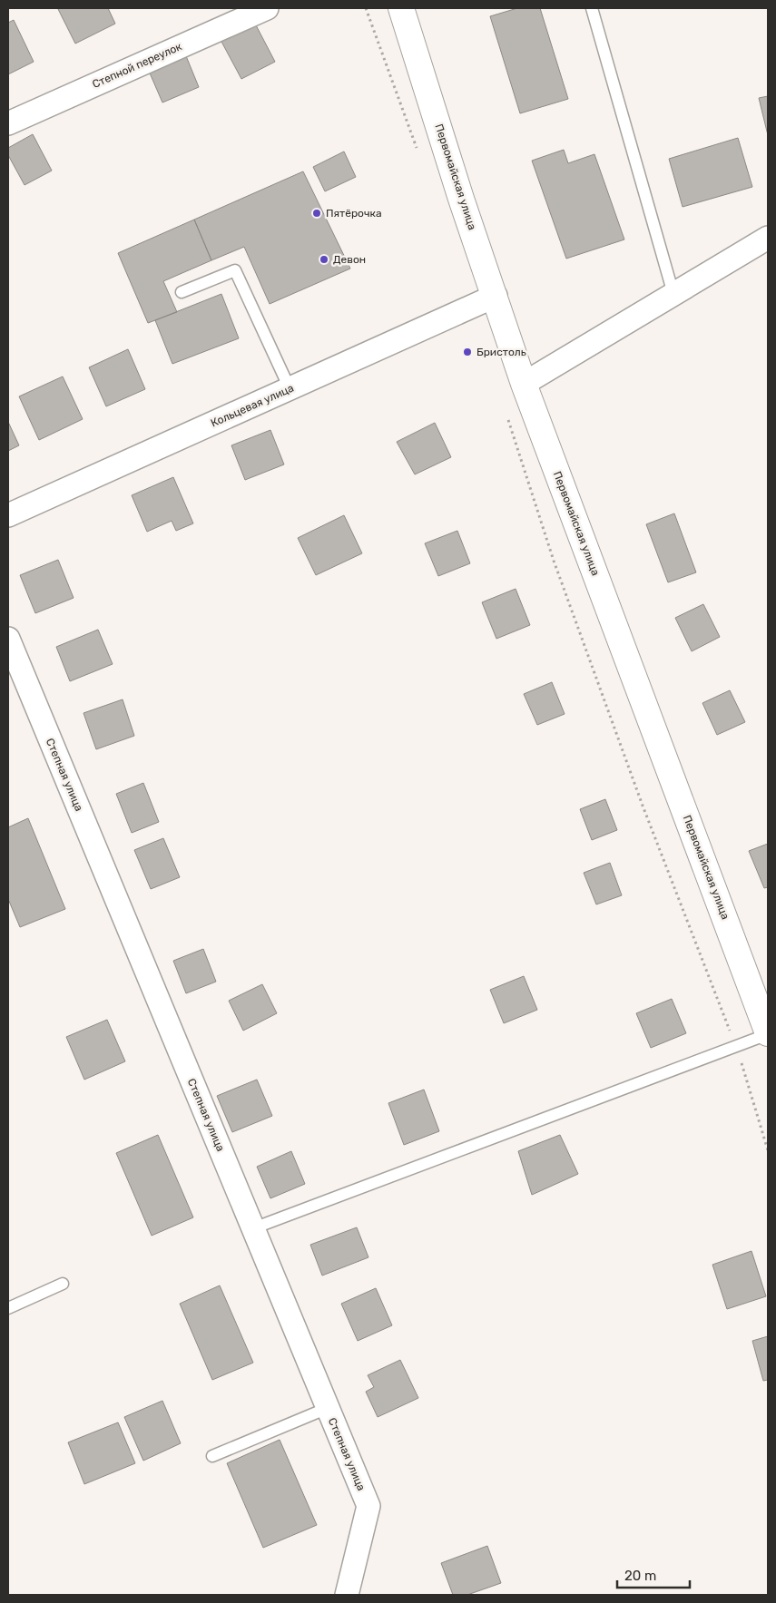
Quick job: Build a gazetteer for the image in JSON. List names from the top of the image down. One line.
{"streets":{"street":["Степной переулок","Первомайская улица","Кольцевая улица","Степная улица"]},"crossings":[["Первомайская улица","Кольцевая улица"]],"places":["Пятёрочка","Девон","Бристоль"],"scale_bar":"20 m"}
